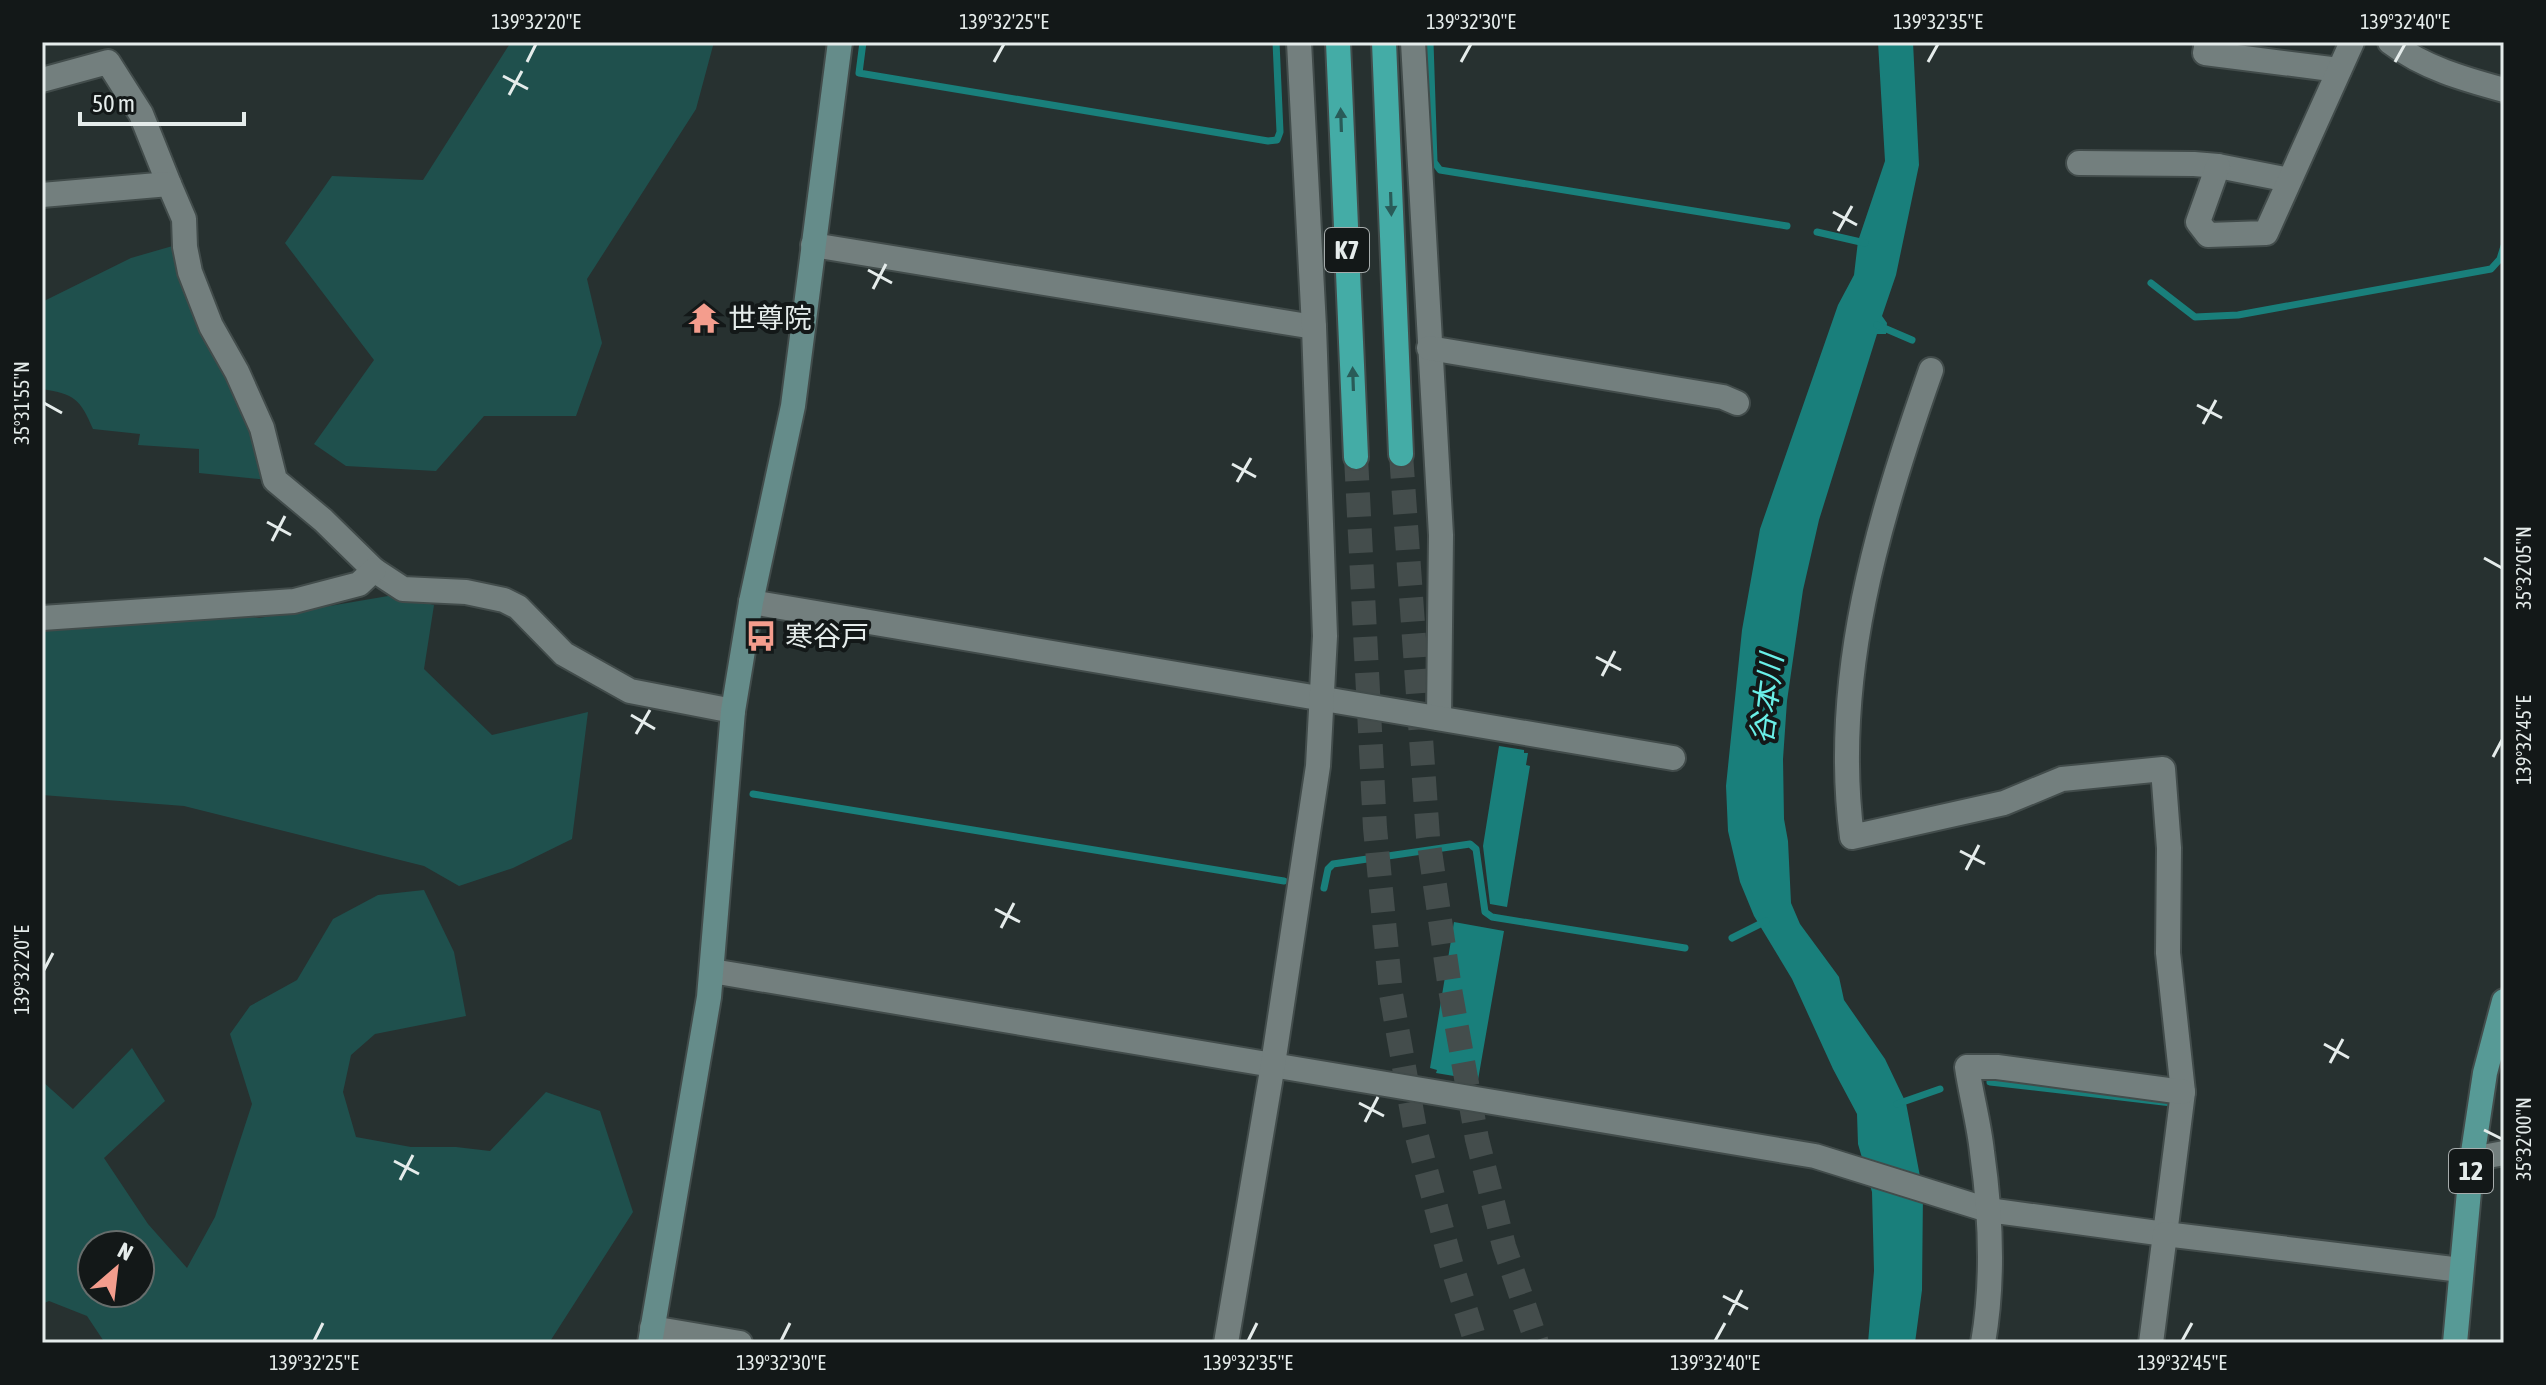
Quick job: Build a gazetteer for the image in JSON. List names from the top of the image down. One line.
{"streets":{"highway":["K7"],"main road":["12"]},"water":["谷本川"],"places":{"temple":["世尊院"],"bus stop":["寒谷戸"]},"scale_bar":"50 m","north":"top right","coordinates":["139°32'20\"E","139°32'25\"E","139°32'30\"E","139°32'35\"E","139°32'40\"E","35°31'55\"N","35°32'05\"N","139°32'45\"E","35°32'00\"N"]}
